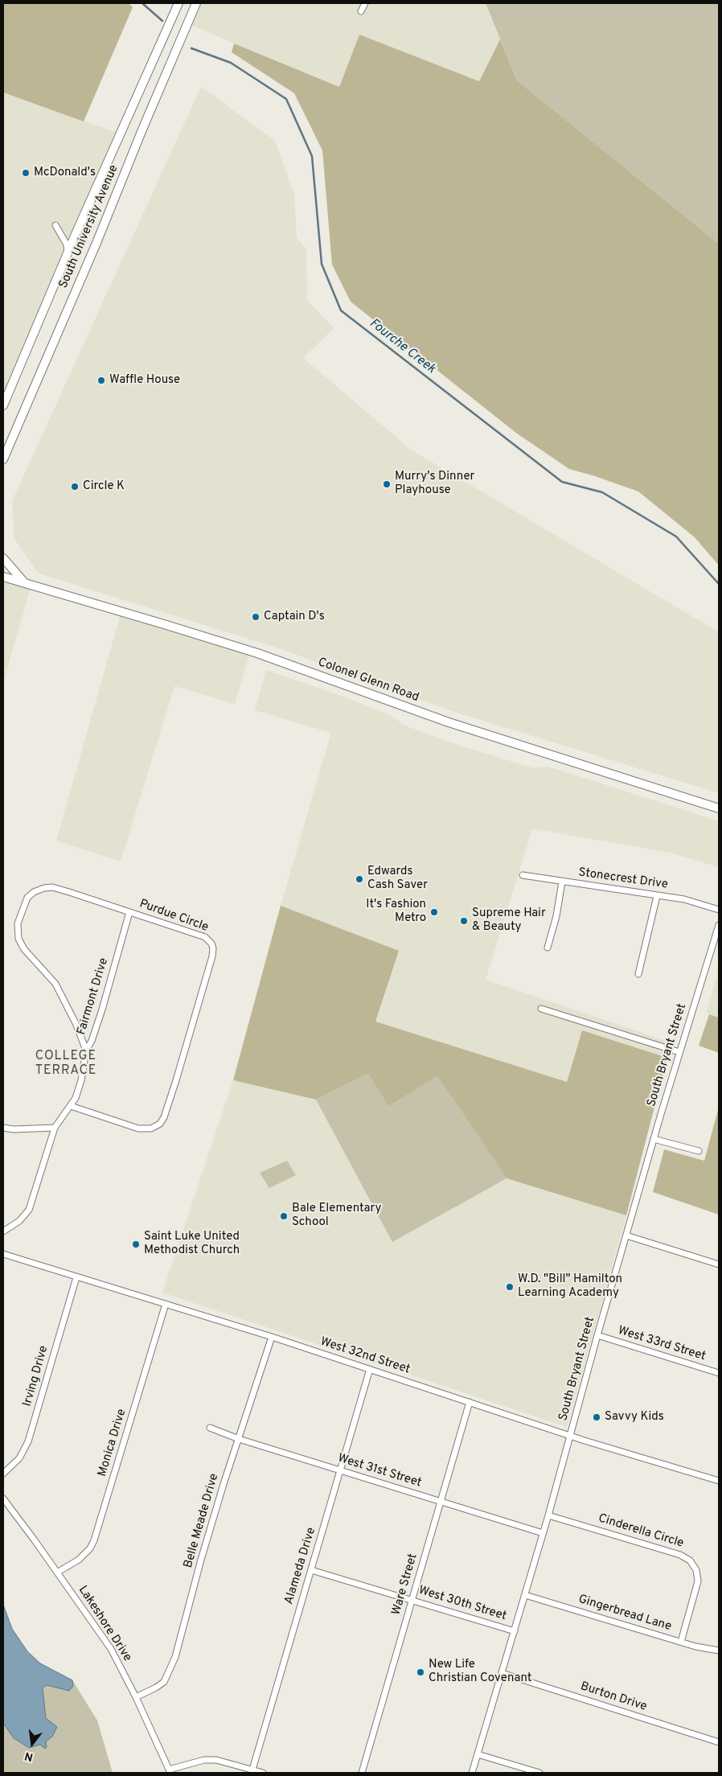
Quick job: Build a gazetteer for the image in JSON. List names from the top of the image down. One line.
{"streets":{"main road":["South University Avenue","Colonel Glenn Road"],"street":["Stonecrest Drive","Purdue Circle","Fairmont Drive","South Bryant Street","West 33rd Street","West 32nd Street","Irving Drive","Monica Drive","West 31st Street","Belle Meade Drive","Cinderella Circle","Alameda Drive","Ware Street","West 30th Street","Gingerbread Lane","Lakeshore Drive","Burton Drive"]},"crossings":[["Purdue Circle","Fairmont Drive"],["South Bryant Street","West 33rd Street"],["South Bryant Street","West 32nd Street"],["South Bryant Street","West 31st Street"],["South Bryant Street","Cinderella Circle"],["South Bryant Street","West 30th Street"],["South Bryant Street","Gingerbread Lane"],["South Bryant Street","Burton Drive"],["West 32nd Street","Irving Drive"],["West 32nd Street","Monica Drive"],["West 32nd Street","Belle Meade Drive"],["West 32nd Street","Alameda Drive"],["West 32nd Street","Ware Street"],["Monica Drive","Lakeshore Drive"],["West 31st Street","Belle Meade Drive"],["West 31st Street","Alameda Drive"],["West 31st Street","Ware Street"],["Belle Meade Drive","Lakeshore Drive"],["Cinderella Circle","Gingerbread Lane"],["Alameda Drive","West 30th Street"],["Ware Street","West 30th Street"]],"districts":["COLLEGE TERRACE"],"water":["Fourche Creek"],"places":["McDonald's","Waffle House","Murry's Dinner Playhouse","Circle K","Captain D's","Edwards Cash Saver","It's Fashion Metro","Supreme Hair & Beauty","Bale Elementary School","Saint Luke United Methodist Church","W.D. \"Bill\" Hamilton Learning Academy","Savvy Kids","New Life Christian Covenant"],"north":"bottom"}
